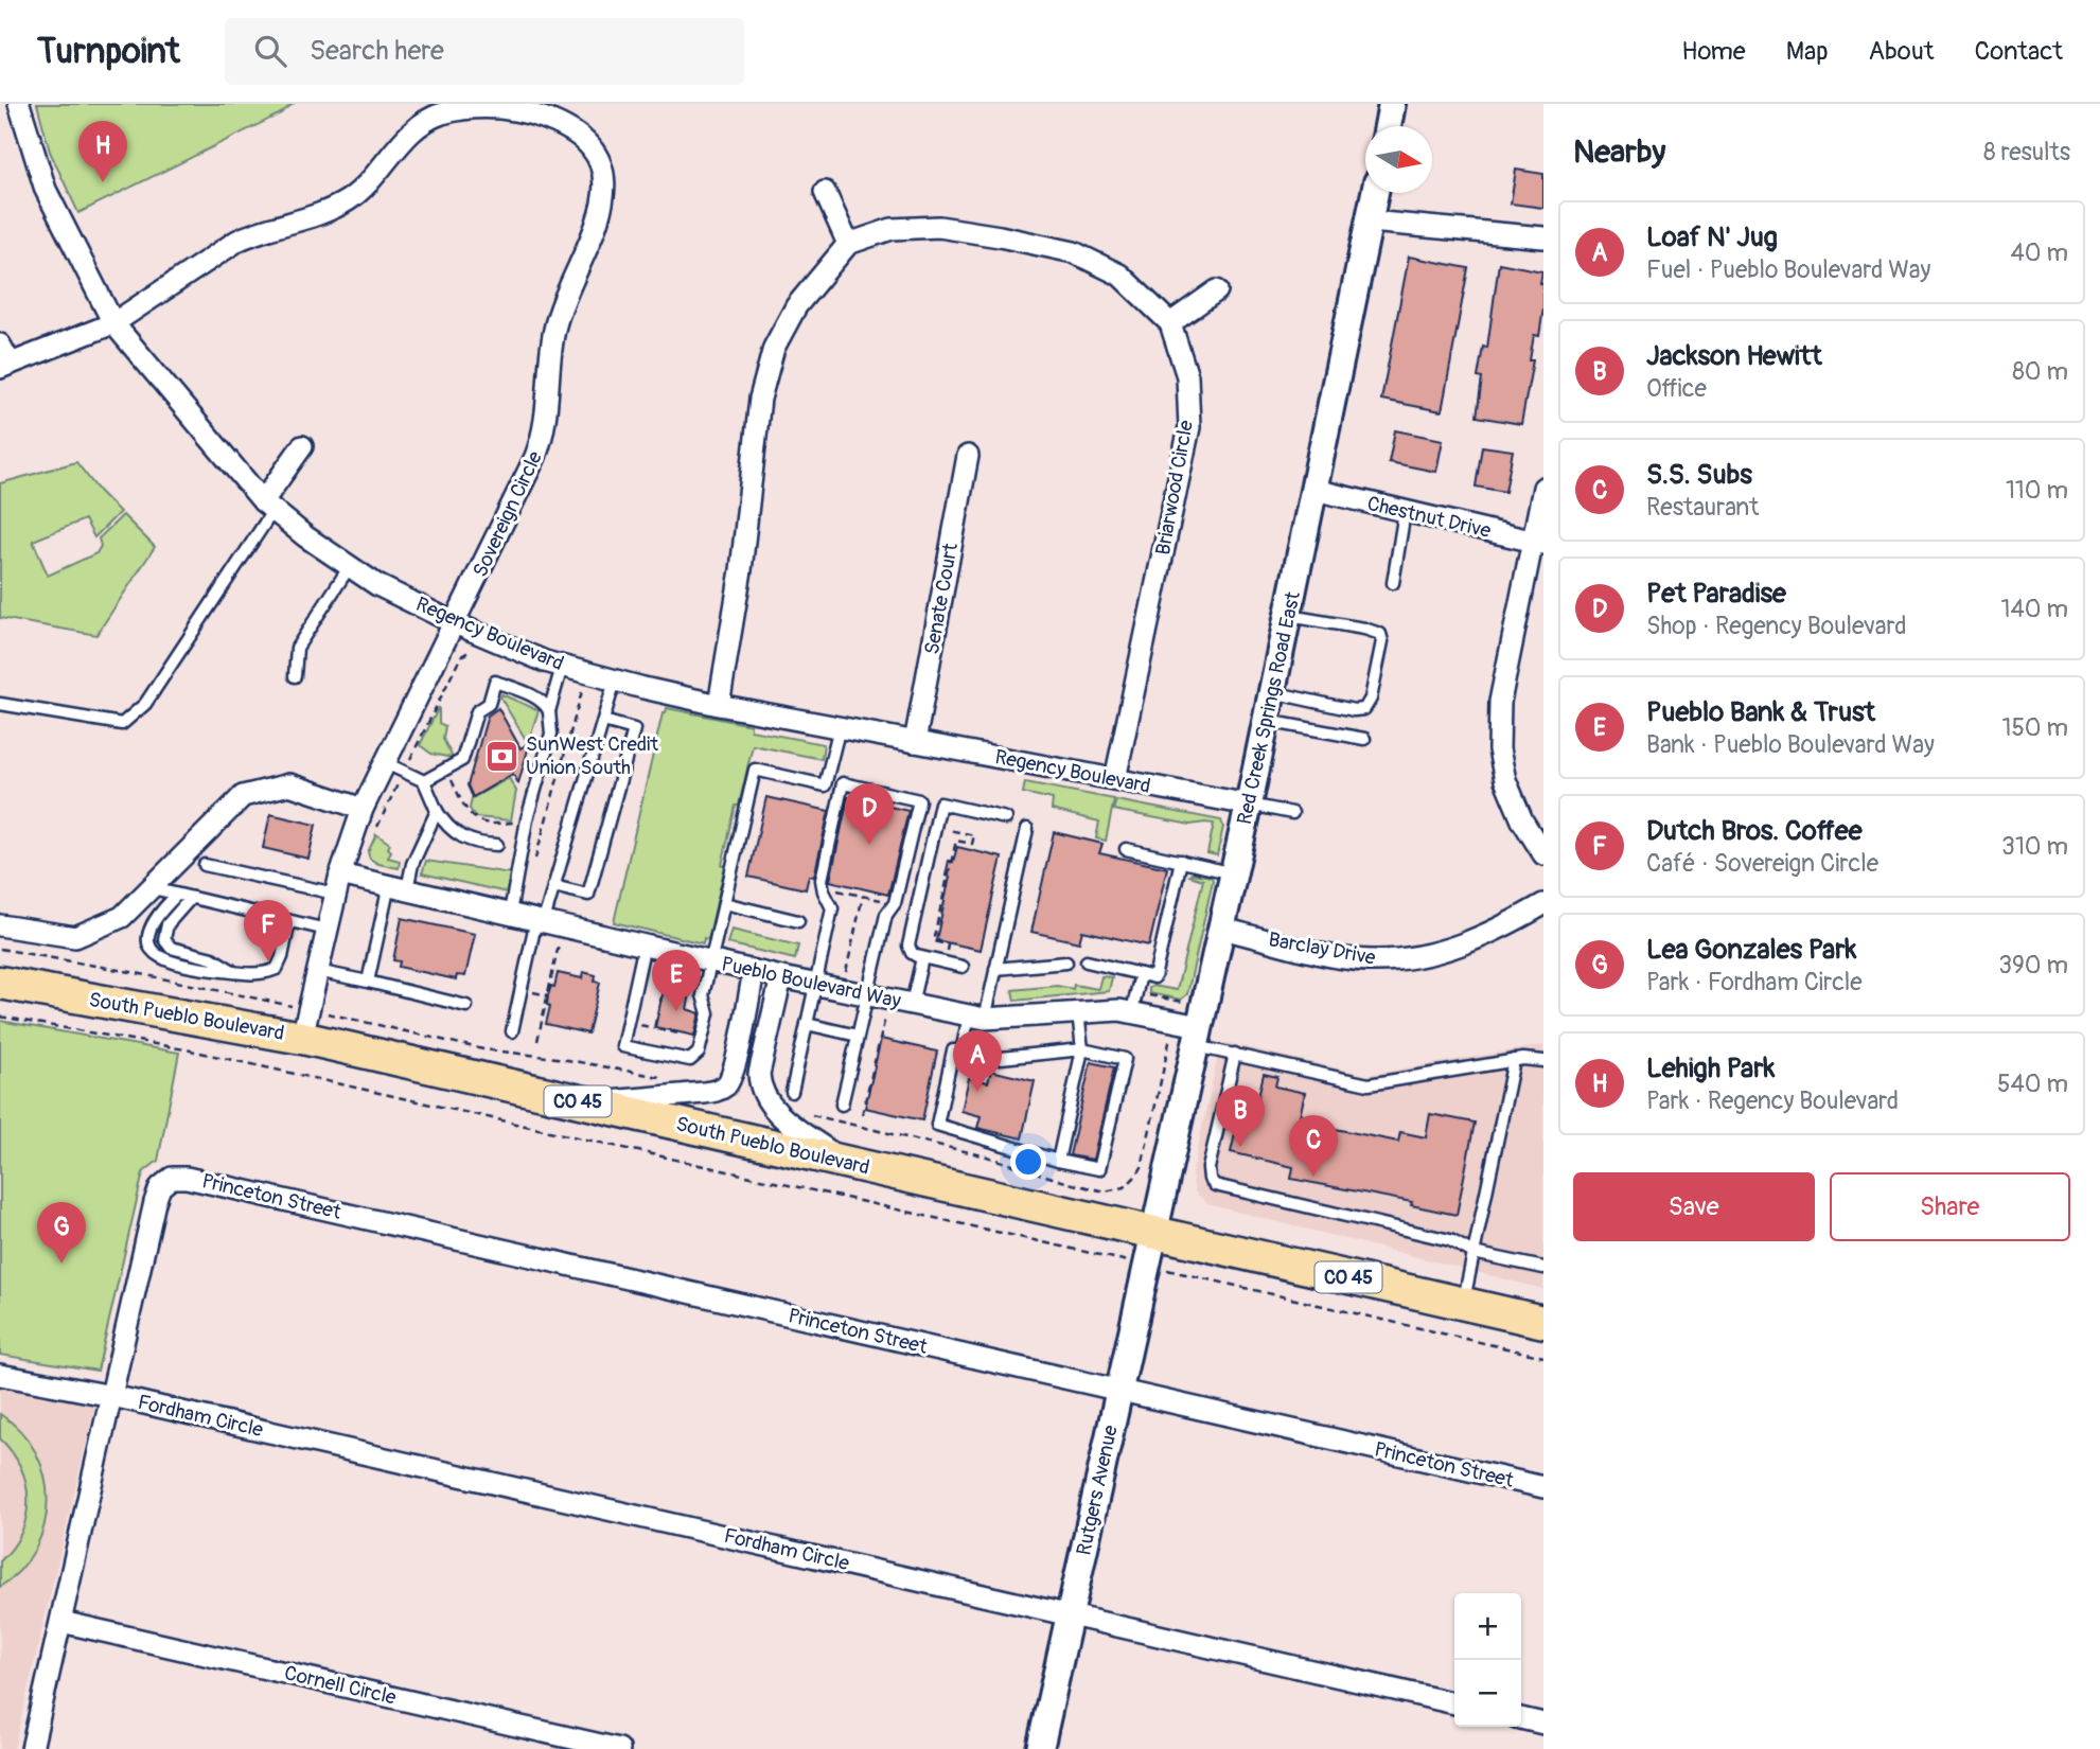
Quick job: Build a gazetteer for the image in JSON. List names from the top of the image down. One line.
{"streets":{"main road":["South Pueblo Boulevard","CO 45"],"street":["Briarwood Circle","Sovereign Circle","Chestnut Drive","Senate Court","Regency Boulevard","Red Creek Springs Road East","Barclay Drive","Pueblo Boulevard Way","Princeton Street","Fordham Circle","Rutgers Avenue","Cornell Circle"]},"crossings":[["Briarwood Circle","Regency Boulevard"],["Sovereign Circle","Regency Boulevard"],["Sovereign Circle","Pueblo Boulevard Way"],["Sovereign Circle","South Pueblo Boulevard"],["Chestnut Drive","Red Creek Springs Road East"],["Senate Court","Regency Boulevard"],["Regency Boulevard","Red Creek Springs Road East"],["Red Creek Springs Road East","Barclay Drive"],["Red Creek Springs Road East","Pueblo Boulevard Way"],["Red Creek Springs Road East","South Pueblo Boulevard"],["Red Creek Springs Road East","Rutgers Avenue"],["South Pueblo Boulevard","Rutgers Avenue"],["Princeton Street","Fordham Circle"],["Princeton Street","Rutgers Avenue"],["Fordham Circle","Rutgers Avenue"],["Fordham Circle","Cornell Circle"]],"places":{"bank":["SunWest Credit Union South"]},"north":"right","page":{"header":"Turnpoint","search":"Search here","nav":["Home","Map","About","Contact"],"heading":["Nearby","8 results"],"pins":["H","D","F","E","A","B","C","G"],"list":[{"mark":"A","name":"Loaf N' Jug","note":"Fuel · Pueblo Boulevard Way","value":"40 m"},{"mark":"B","name":"Jackson Hewitt","note":"Office","value":"80 m"},{"mark":"C","name":"S.S. Subs","note":"Restaurant","value":"110 m"},{"mark":"D","name":"Pet Paradise","note":"Shop · Regency Boulevard","value":"140 m"},{"mark":"E","name":"Pueblo Bank & Trust","note":"Bank · Pueblo Boulevard Way","value":"150 m"},{"mark":"F","name":"Dutch Bros. Coffee","note":"Café · Sovereign Circle","value":"310 m"},{"mark":"G","name":"Lea Gonzales Park","note":"Park · Fordham Circle","value":"390 m"},{"mark":"H","name":"Lehigh Park","note":"Park · Regency Boulevard","value":"540 m"}],"buttons":["Save","Share"],"map_buttons":["+","−"]}}
